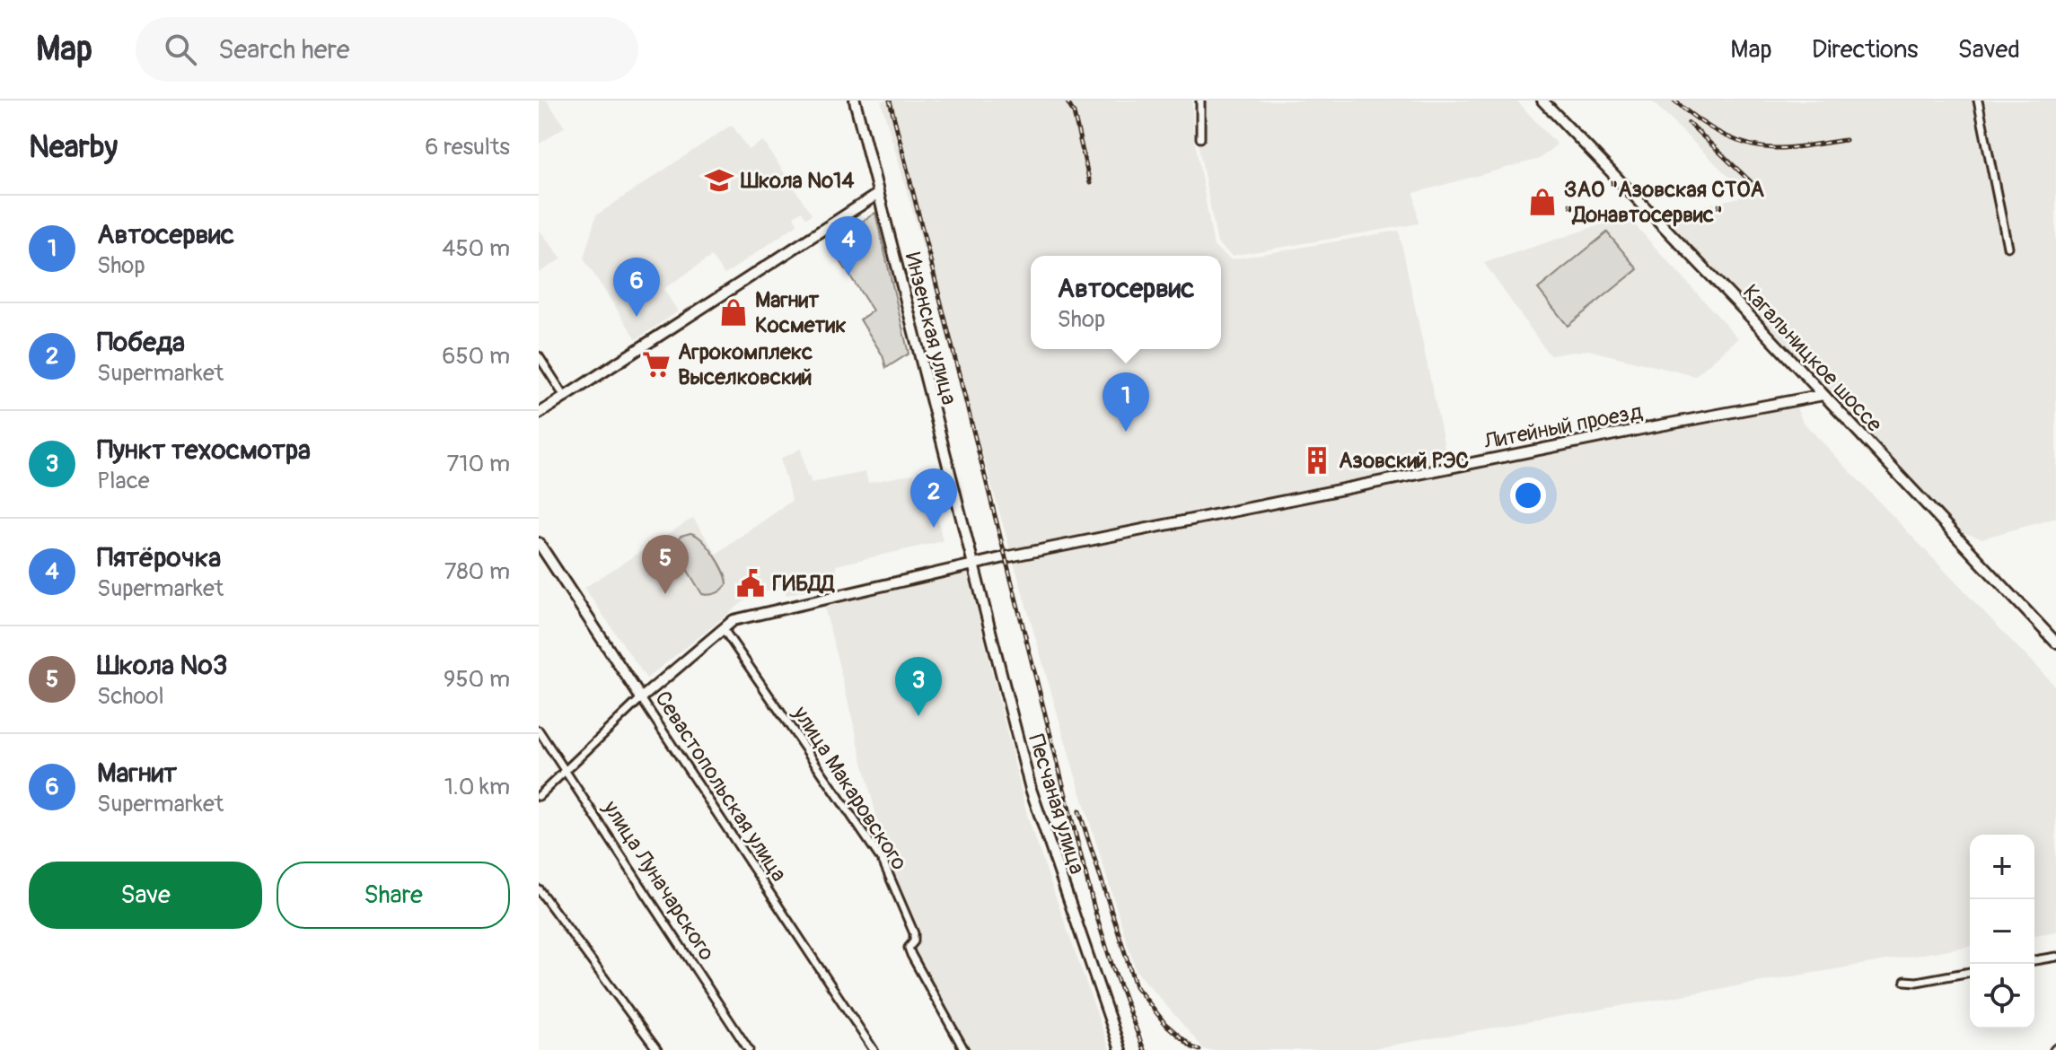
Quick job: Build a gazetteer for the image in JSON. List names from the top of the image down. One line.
{"streets":{"main road":["Инзенская улица","Кагальницкое шоссе","Литейный проезд","Севастопольская улица","Песчаная улица"],"street":["улица Макаровского","улица Луначарского"]},"crossings":[["Инзенская улица","Литейный проезд"],["Инзенская улица","Песчаная улица"],["Кагальницкое шоссе","Литейный проезд"],["Литейный проезд","Севастопольская улица"],["Литейный проезд","улица Макаровского"],["Литейный проезд","Песчаная улица"]],"places":{"school or university":["Школа №14"],"shop":["ЗАО \"Азовская СТОА \"Донавтосервис\"","Магнит Косметик"],"supermarket":["Агрокомплекс Выселковский"],"building":["Азовский РЭС"],"public building":["ГИБДД"]},"page":{"header":"Map","search":"Search here","nav":["Map","Directions","Saved"],"heading":["Nearby","6 results"],"list":[{"mark":"1","name":"Автосервис","note":"Shop","value":"450 m"},{"mark":"2","name":"Победа","note":"Supermarket","value":"650 m"},{"mark":"3","name":"Пункт техосмотра","note":"Place","value":"710 m"},{"mark":"4","name":"Пятёрочка","note":"Supermarket","value":"780 m"},{"mark":"5","name":"Школа №3","note":"School","value":"950 m"},{"mark":"6","name":"Магнит","note":"Supermarket","value":"1.0 km"}],"pins":["4","6","1","2","5","3"],"popup":["Автосервис","Shop"],"map_buttons":["+","−"],"buttons":["Save","Share"]}}
